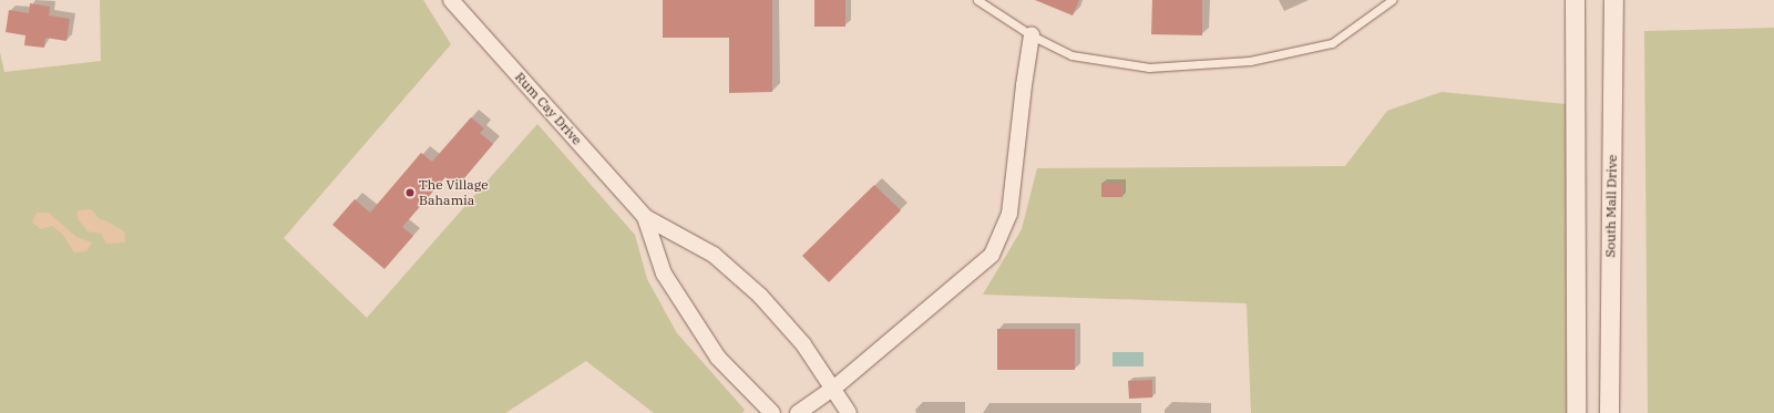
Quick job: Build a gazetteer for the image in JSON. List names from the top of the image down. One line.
{"streets":{"street":["Rum Cay Drive","South Mall Drive"]},"places":["The Village Bahamia"]}
